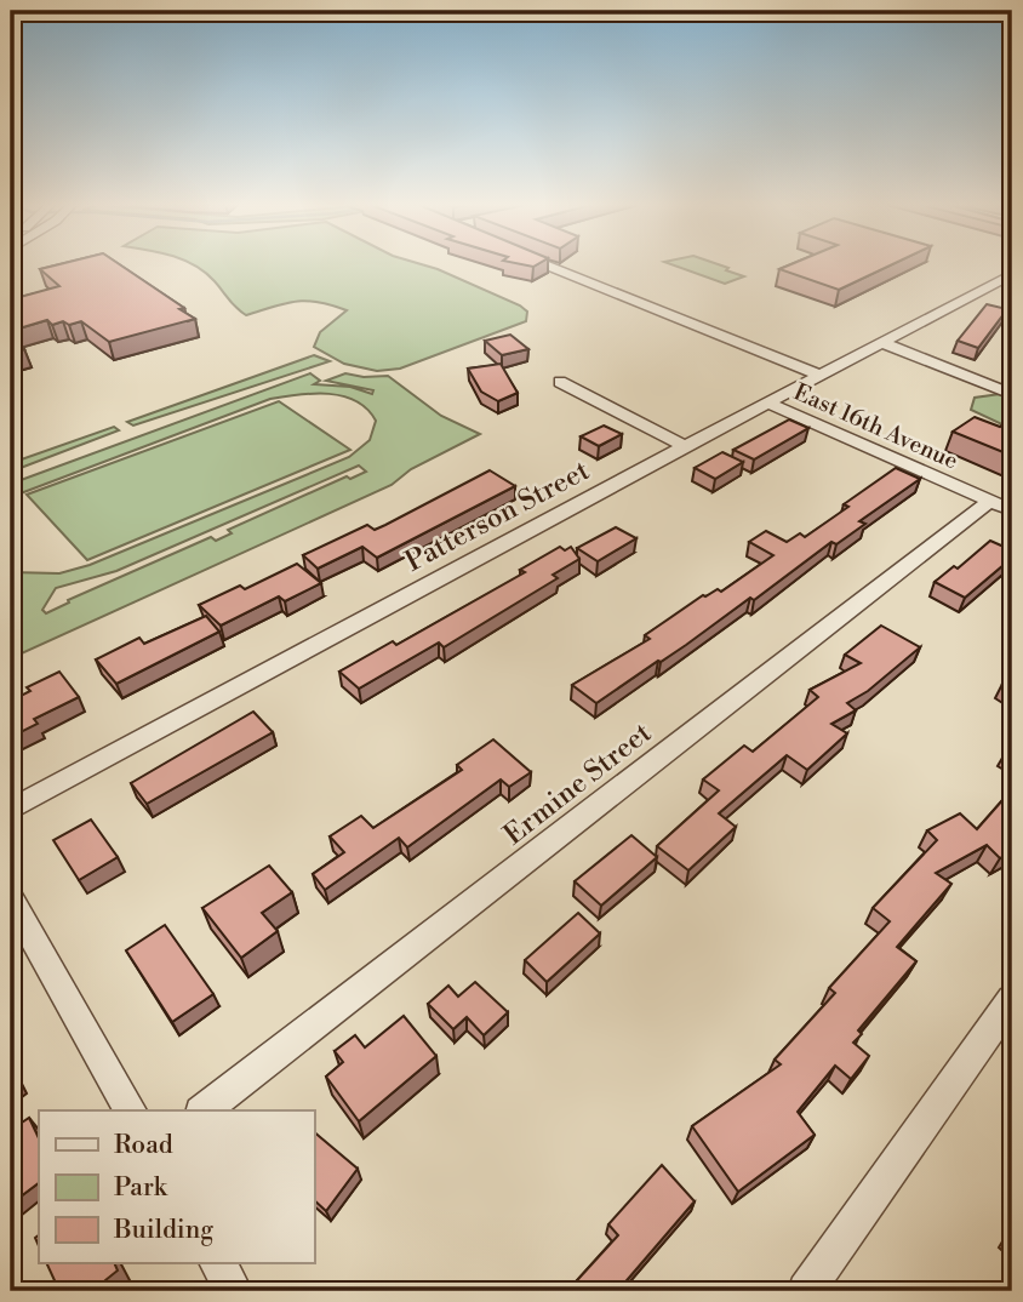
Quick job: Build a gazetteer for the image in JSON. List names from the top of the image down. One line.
{"streets":{"street":["East 16th Avenue","Patterson Street","Ermine Street"]},"crossings":[["East 16th Avenue","Patterson Street"],["East 16th Avenue","Ermine Street"]],"legend":["Road","Park","Building"]}
